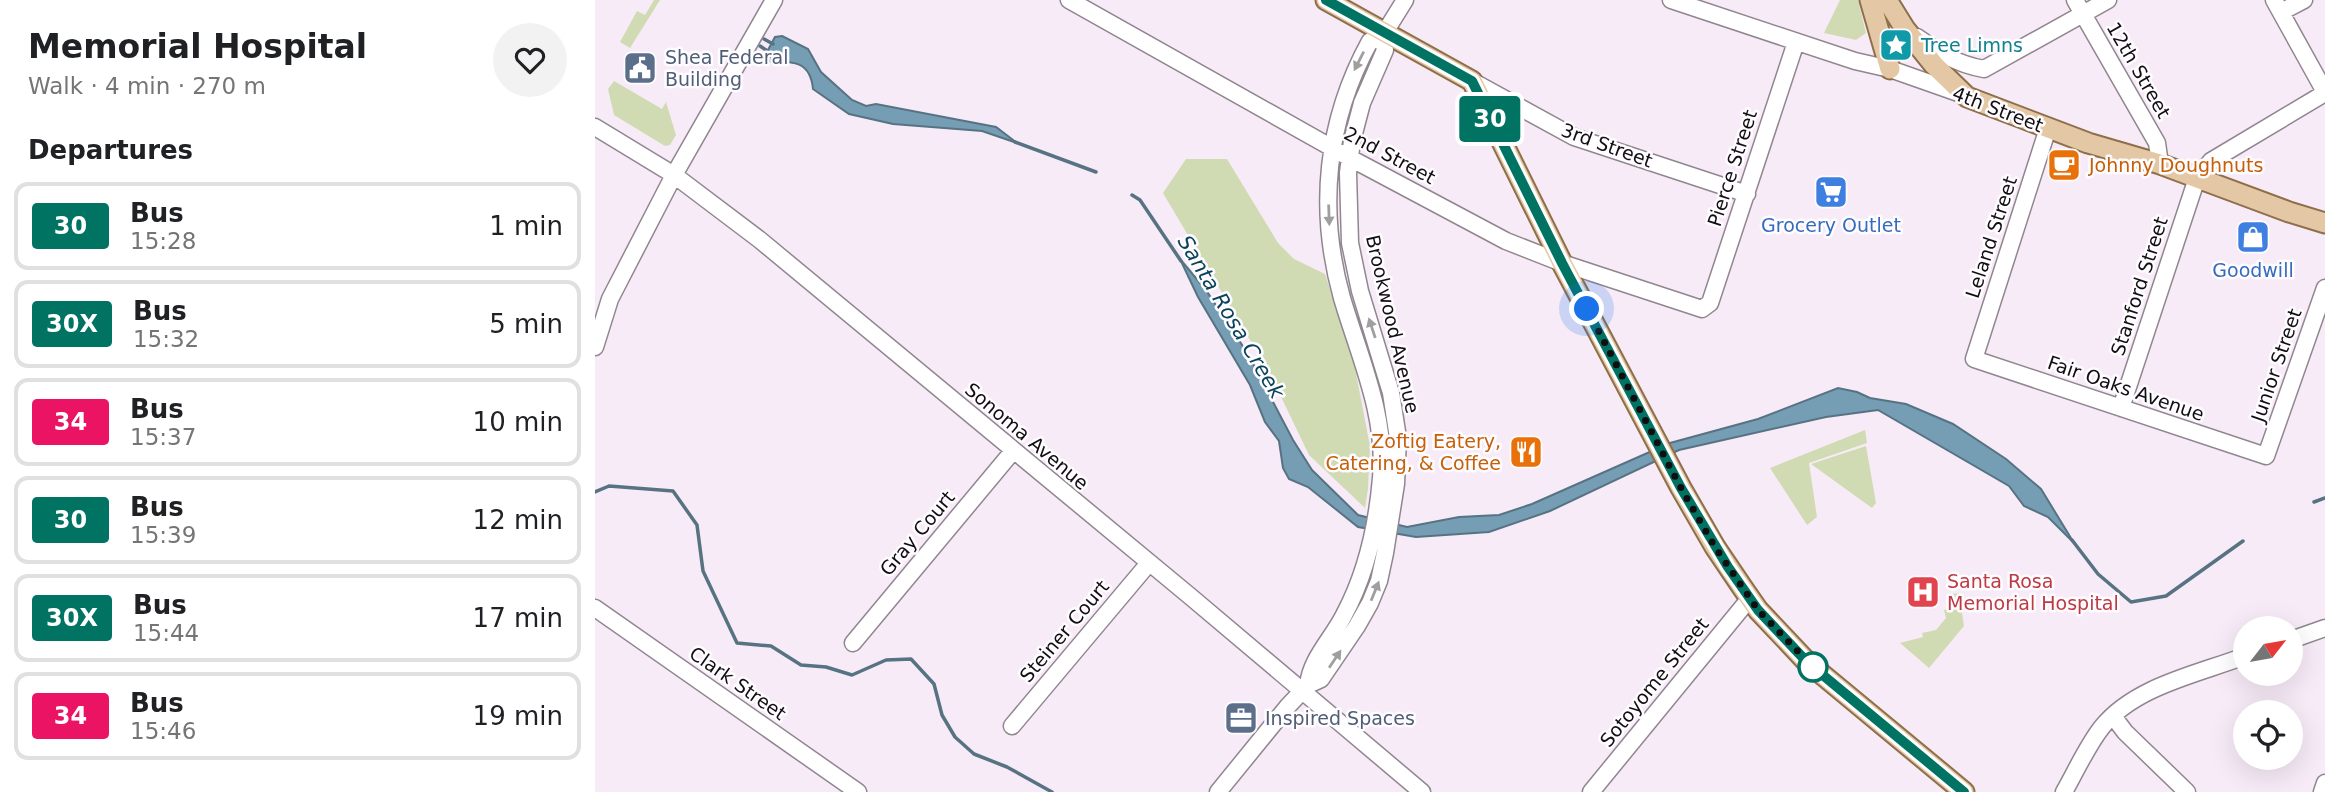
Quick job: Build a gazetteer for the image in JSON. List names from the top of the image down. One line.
{"streets":{"main road":["4th Street","3rd Street"],"street":["12th Street","2nd Street","Pierce Street","Leland Street","Stanford Street","Brookwood Avenue","Junior Street","Fair Oaks Avenue","Sonoma Avenue","Gray Court","Steiner Court","Sotoyome Street","Clark Street"]},"crossings":[["12th Street","4th Street"],["4th Street","Pierce Street"],["4th Street","Leland Street"],["4th Street","Stanford Street"],["3rd Street","Pierce Street"],["3rd Street","Brookwood Avenue"],["2nd Street","Pierce Street"],["2nd Street","Brookwood Avenue"],["Leland Street","Fair Oaks Avenue"],["Stanford Street","Fair Oaks Avenue"],["Brookwood Avenue","Sonoma Avenue"],["Junior Street","Fair Oaks Avenue"],["Sonoma Avenue","Gray Court"],["Sonoma Avenue","Steiner Court"]],"water":["Santa Rosa Creek"],"places":{"place":["Tree Limns"],"public building":["Shea Federal Building"],"cafe":["Johnny Doughnuts"],"supermarket":["Grocery Outlet"],"shop":["Goodwill"],"restaurant":["Zoftig Eatery, Catering, & Coffee"],"hospital":["Santa Rosa Memorial Hospital"],"office":["Inspired Spaces"]},"lines":["bus line 30"],"north":"top right","page":{"heading":[["Memorial Hospital","Walk · 4 min · 270 m"],"Departures"],"on_map":"30","list":[{"mark":"30","name":"Bus","note":"15:28","value":"1 min"},{"mark":"30X","name":"Bus","note":"15:32","value":"5 min"},{"mark":"34","name":"Bus","note":"15:37","value":"10 min"},{"mark":"30","name":"Bus","note":"15:39","value":"12 min"},{"mark":"30X","name":"Bus","note":"15:44","value":"17 min"},{"mark":"34","name":"Bus","note":"15:46","value":"19 min"}]}}
